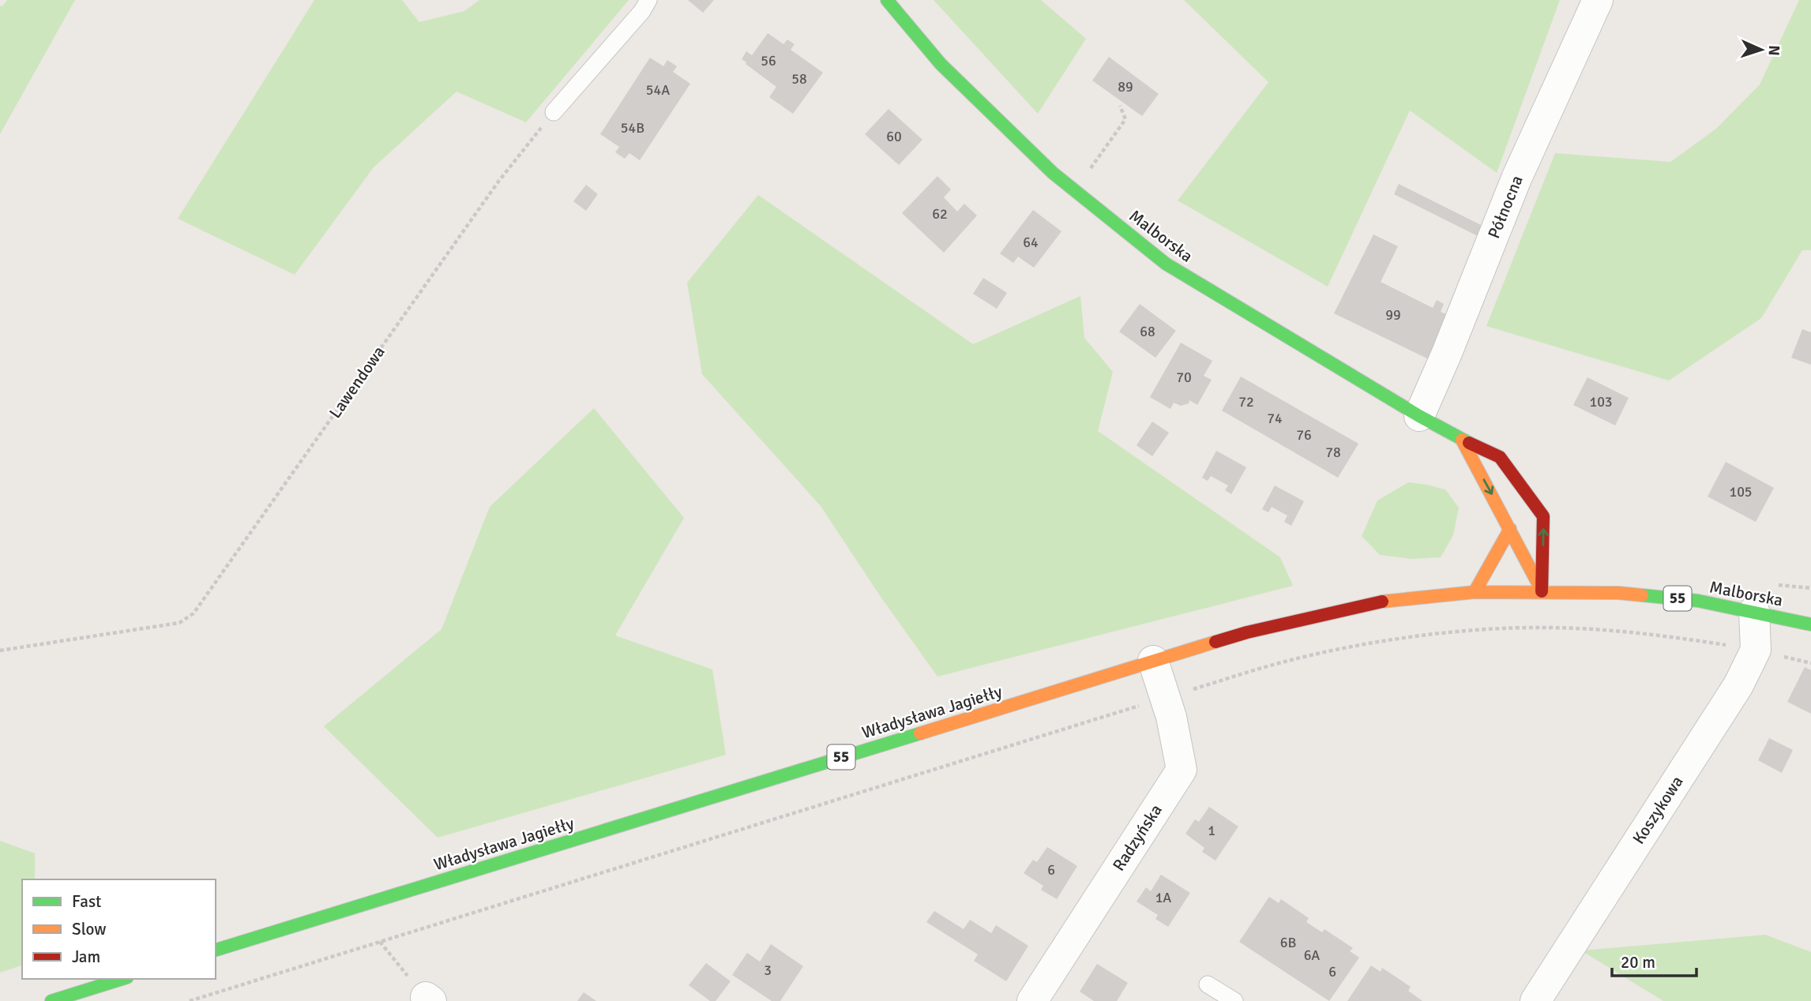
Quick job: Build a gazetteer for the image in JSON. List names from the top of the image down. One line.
{"streets":{"main road":["Malborska","55","Władysława Jagiełły"],"street":["Północna","Koszykowa","Radzyńska"],"path":["Lawendowa"]},"crossings":[["Północna","Malborska"],["Malborska","Władysława Jagiełły"],["Malborska","Koszykowa"],["Władysława Jagiełły","Radzyńska"]],"house_numbers":["56","58","89","54A","54B","60","62","64","99","68","70","72","103","74","76","78","105","1","6","1A","6B","6A","3","6"],"legend":["Fast","Slow","Jam"],"scale_bar":"20 m","north":"right"}
